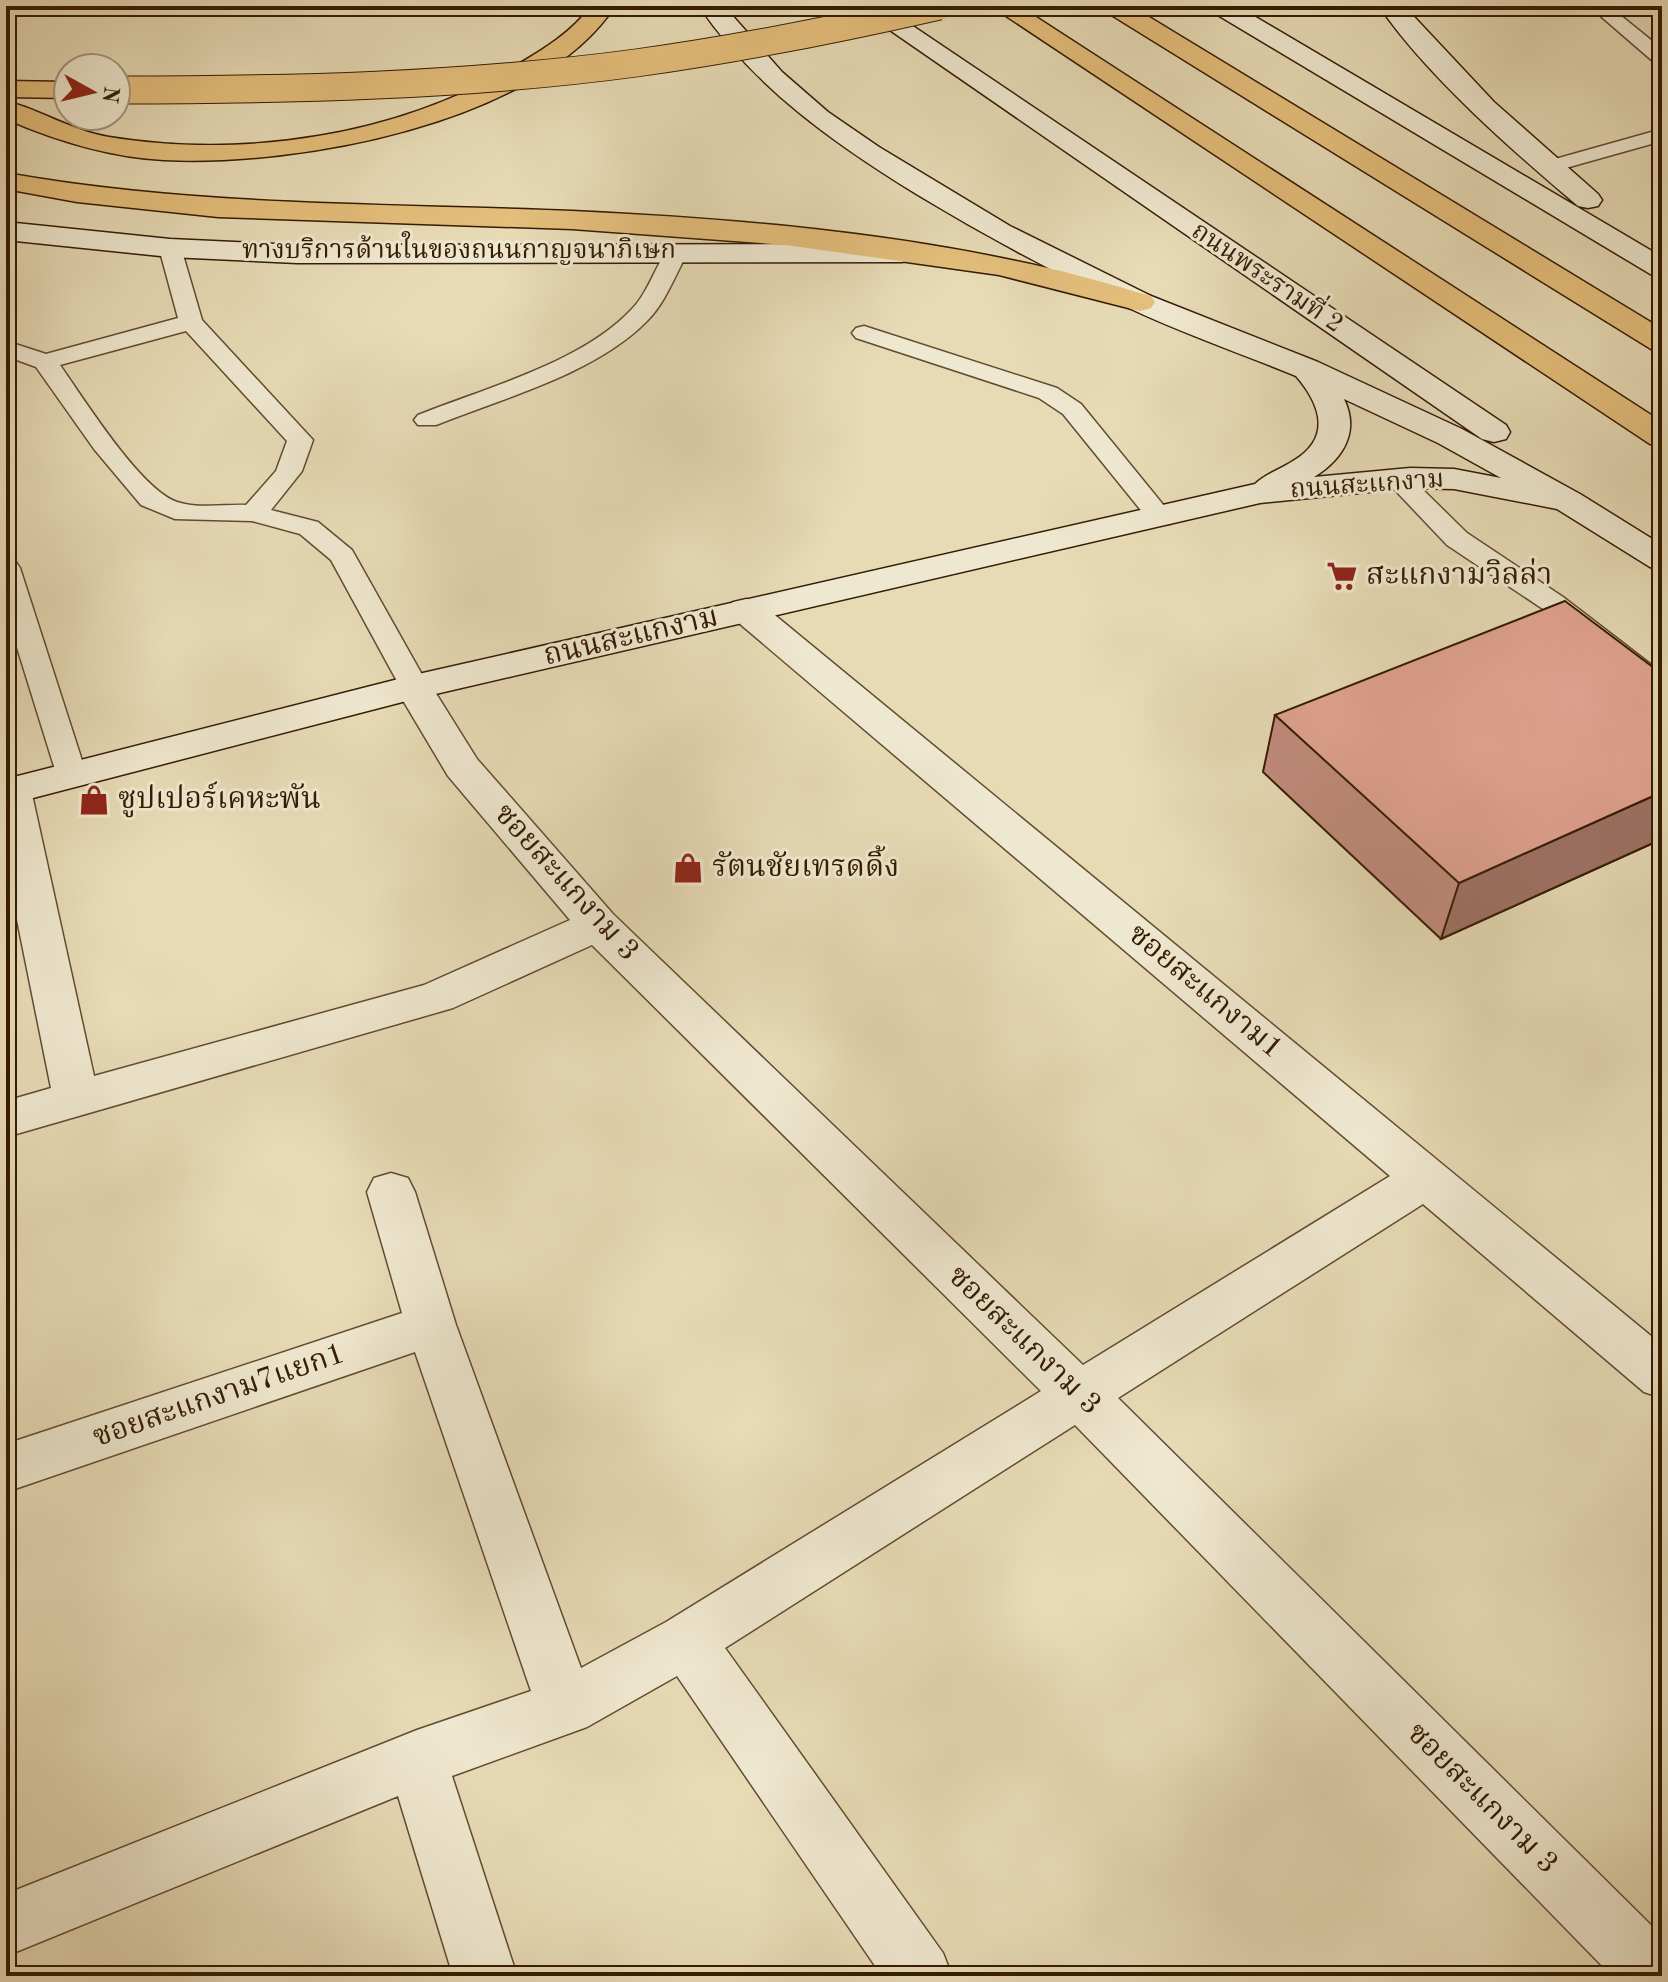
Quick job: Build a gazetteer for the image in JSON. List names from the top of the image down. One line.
{"streets":{"street":["ทางบริการด้านในของถนนกาญจนาภิเษก","ถนนพระรามที่ 2","ถนนสะแกงาม","ซอยสะแกงาม 3","ซอยสะแกงาม1","ซอยสะแกงาม7แยก1"]},"crossings":[["ถนนสะแกงาม","ซอยสะแกงาม 3"],["ถนนสะแกงาม","ซอยสะแกงาม1"]],"places":{"supermarket":["สะแกงามวิลล่า"],"shop":["ซูปเปอร์เคหะพัน","รัตนชัยเทรดดิ้ง"]},"north":"right"}
